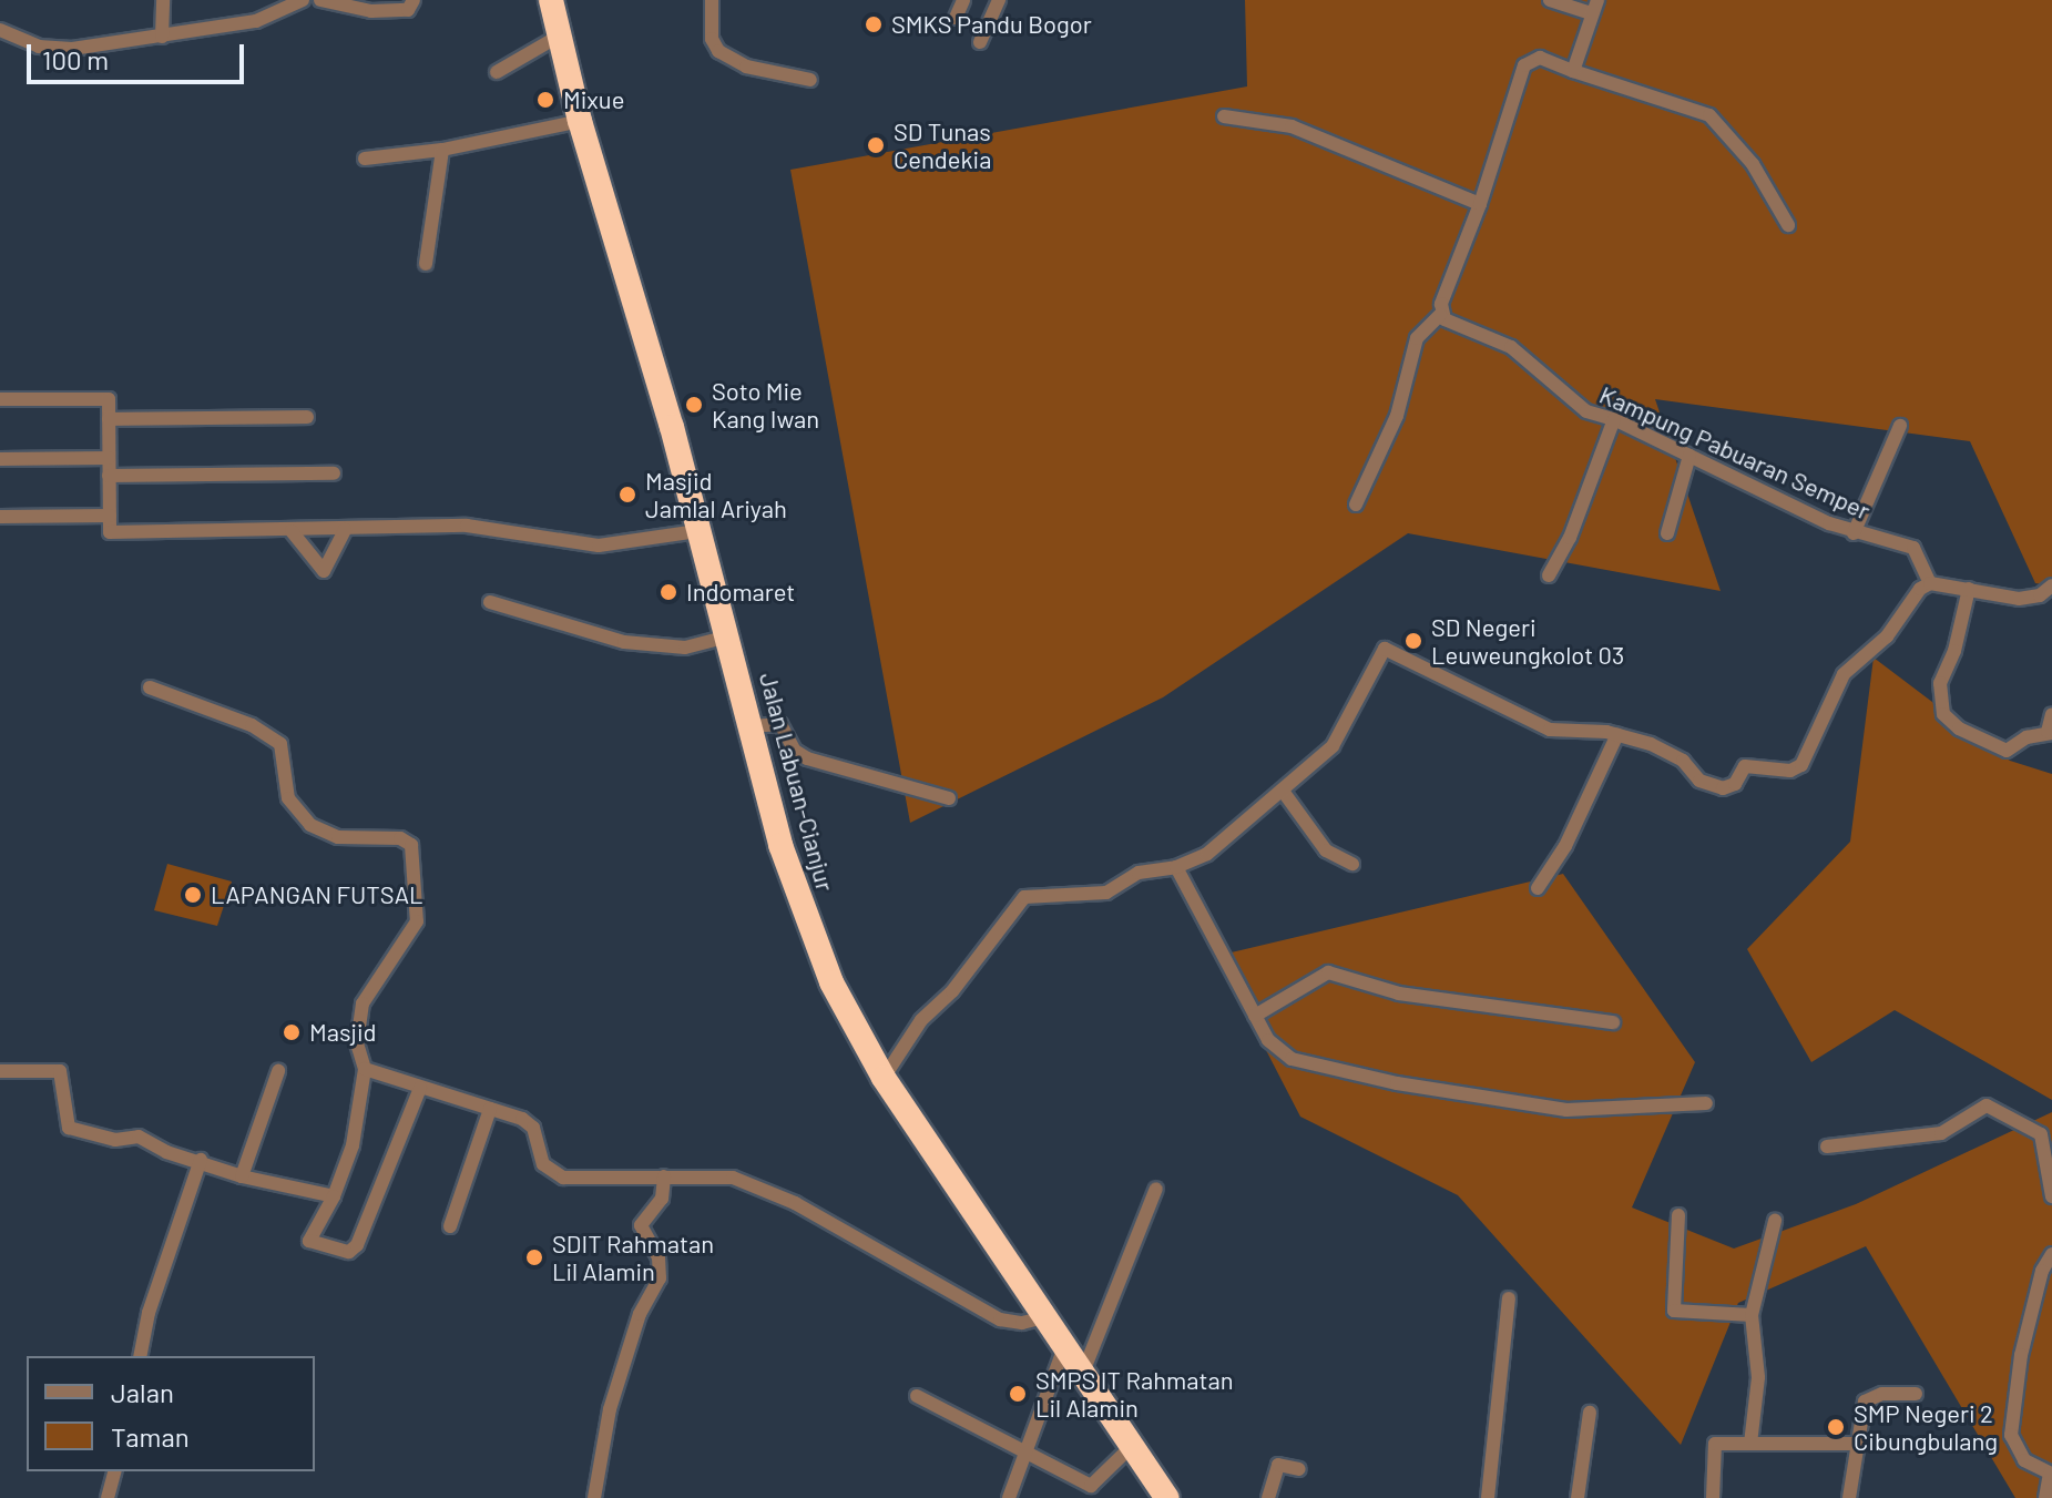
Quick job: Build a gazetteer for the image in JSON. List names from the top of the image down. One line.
{"streets":{"highway":["Jalan Labuan-Cianjur"],"street":["Kampung Pabuaran Semper"]},"places":["SMKS Pandu Bogor","Mixue","SD Tunas Cendekia","Soto Mie Kang Iwan","Masjid Jamlal Ariyah","Indomaret","SD Negeri Leuweungkolot 03","LAPANGAN FUTSAL","Masjid","SDIT Rahmatan Lil Alamin","SMPS IT Rahmatan Lil Alamin","SMP Negeri 2 Cibungbulang"],"legend":["Jalan","Taman"],"scale_bar":"100 m"}
